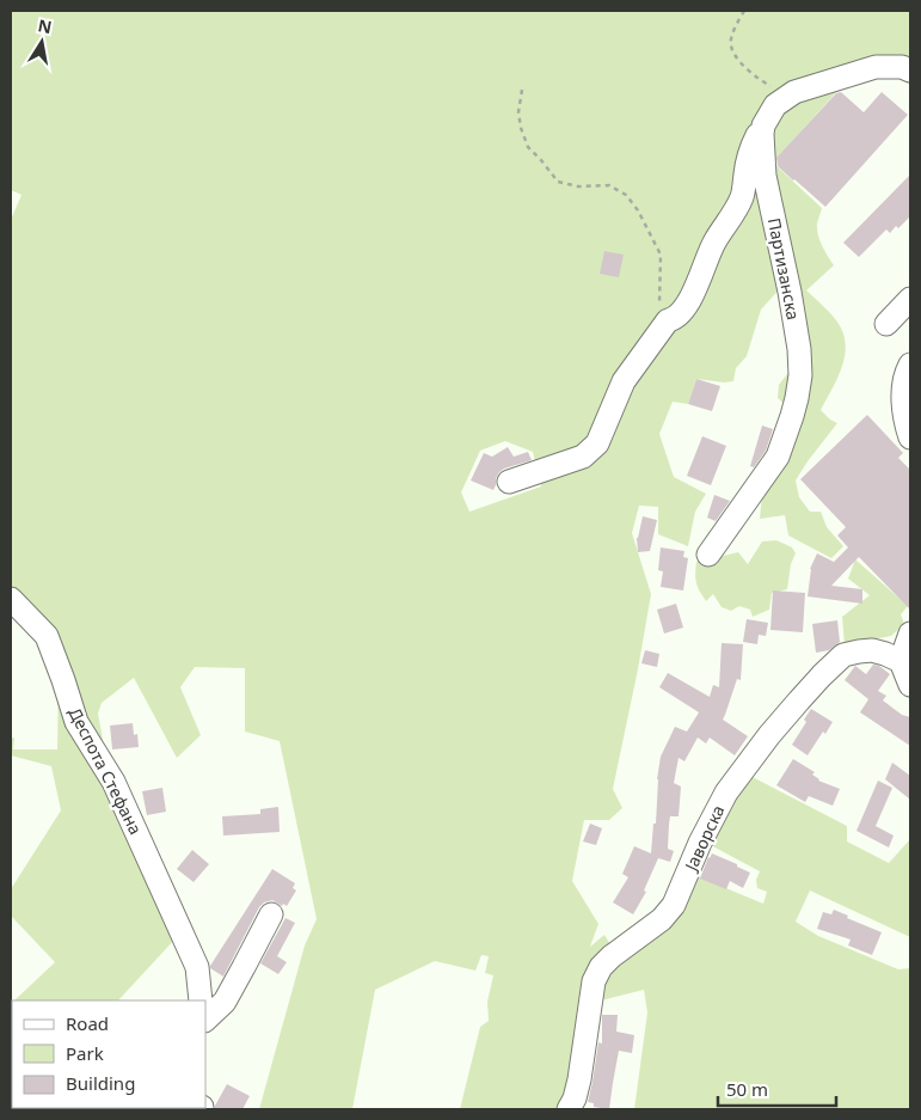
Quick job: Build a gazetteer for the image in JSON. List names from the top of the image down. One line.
{"streets":{"street":["Партизанска","Деспота Стефана","Јаворска"]},"legend":["Road","Park","Building"],"scale_bar":"50 m","north":"top"}
